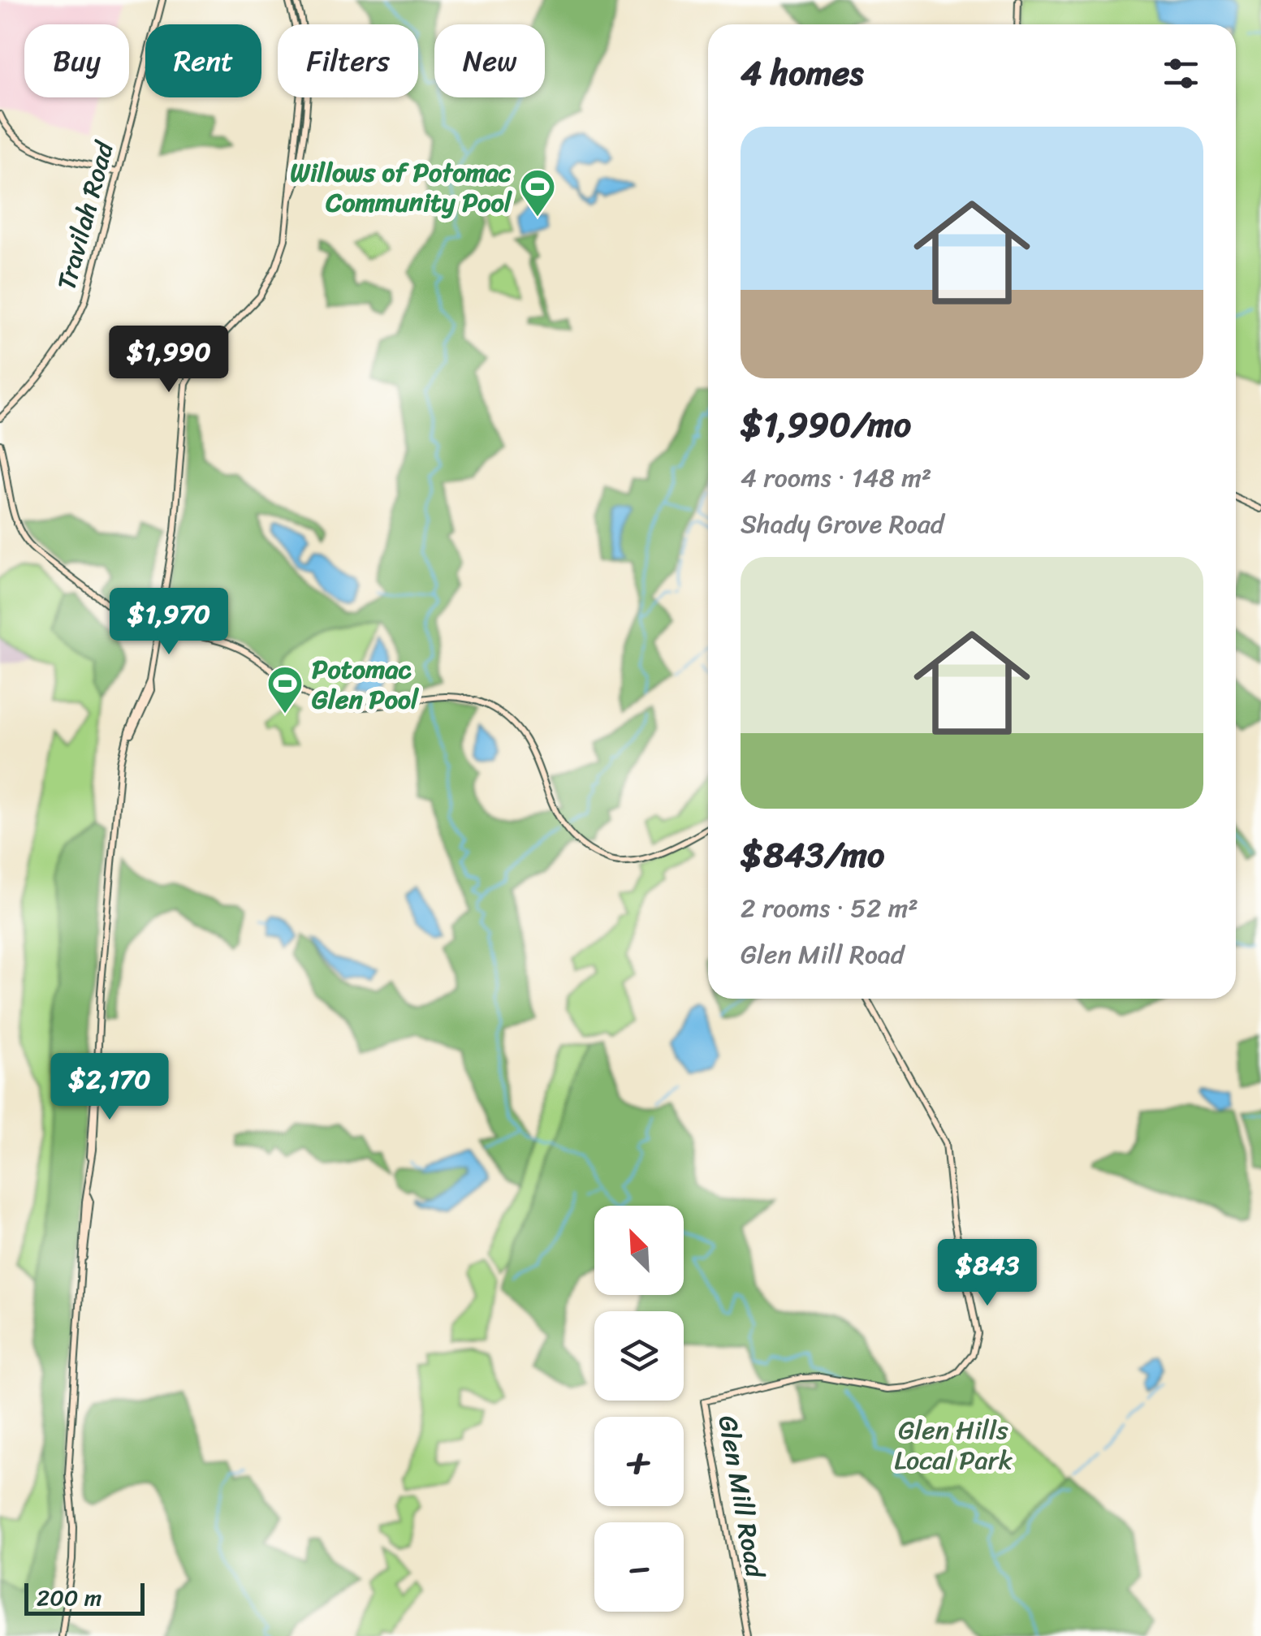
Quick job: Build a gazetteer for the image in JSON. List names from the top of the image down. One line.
{"streets":{"main road":["Travilah Road","Glen Mill Road"]},"parks":["Glen Hills Local Park"],"places":{"sports":["Willows of Potomac Community Pool","Potomac Glen Pool"]},"scale_bar":"200 m","north":"top left","page":{"chip":["Buy","Rent","Filters","New"],"heading":"4 homes","list":[{"name":"$1,990/mo","note":"4 rooms · 148 m² · Shady Grove Road"},{"name":"$843/mo","note":"2 rooms · 52 m² · Glen Mill Road"}],"price":["$1,990","$1,970","$2,170","$843"],"map_buttons":["+","−"],"scale":"200 m"}}
